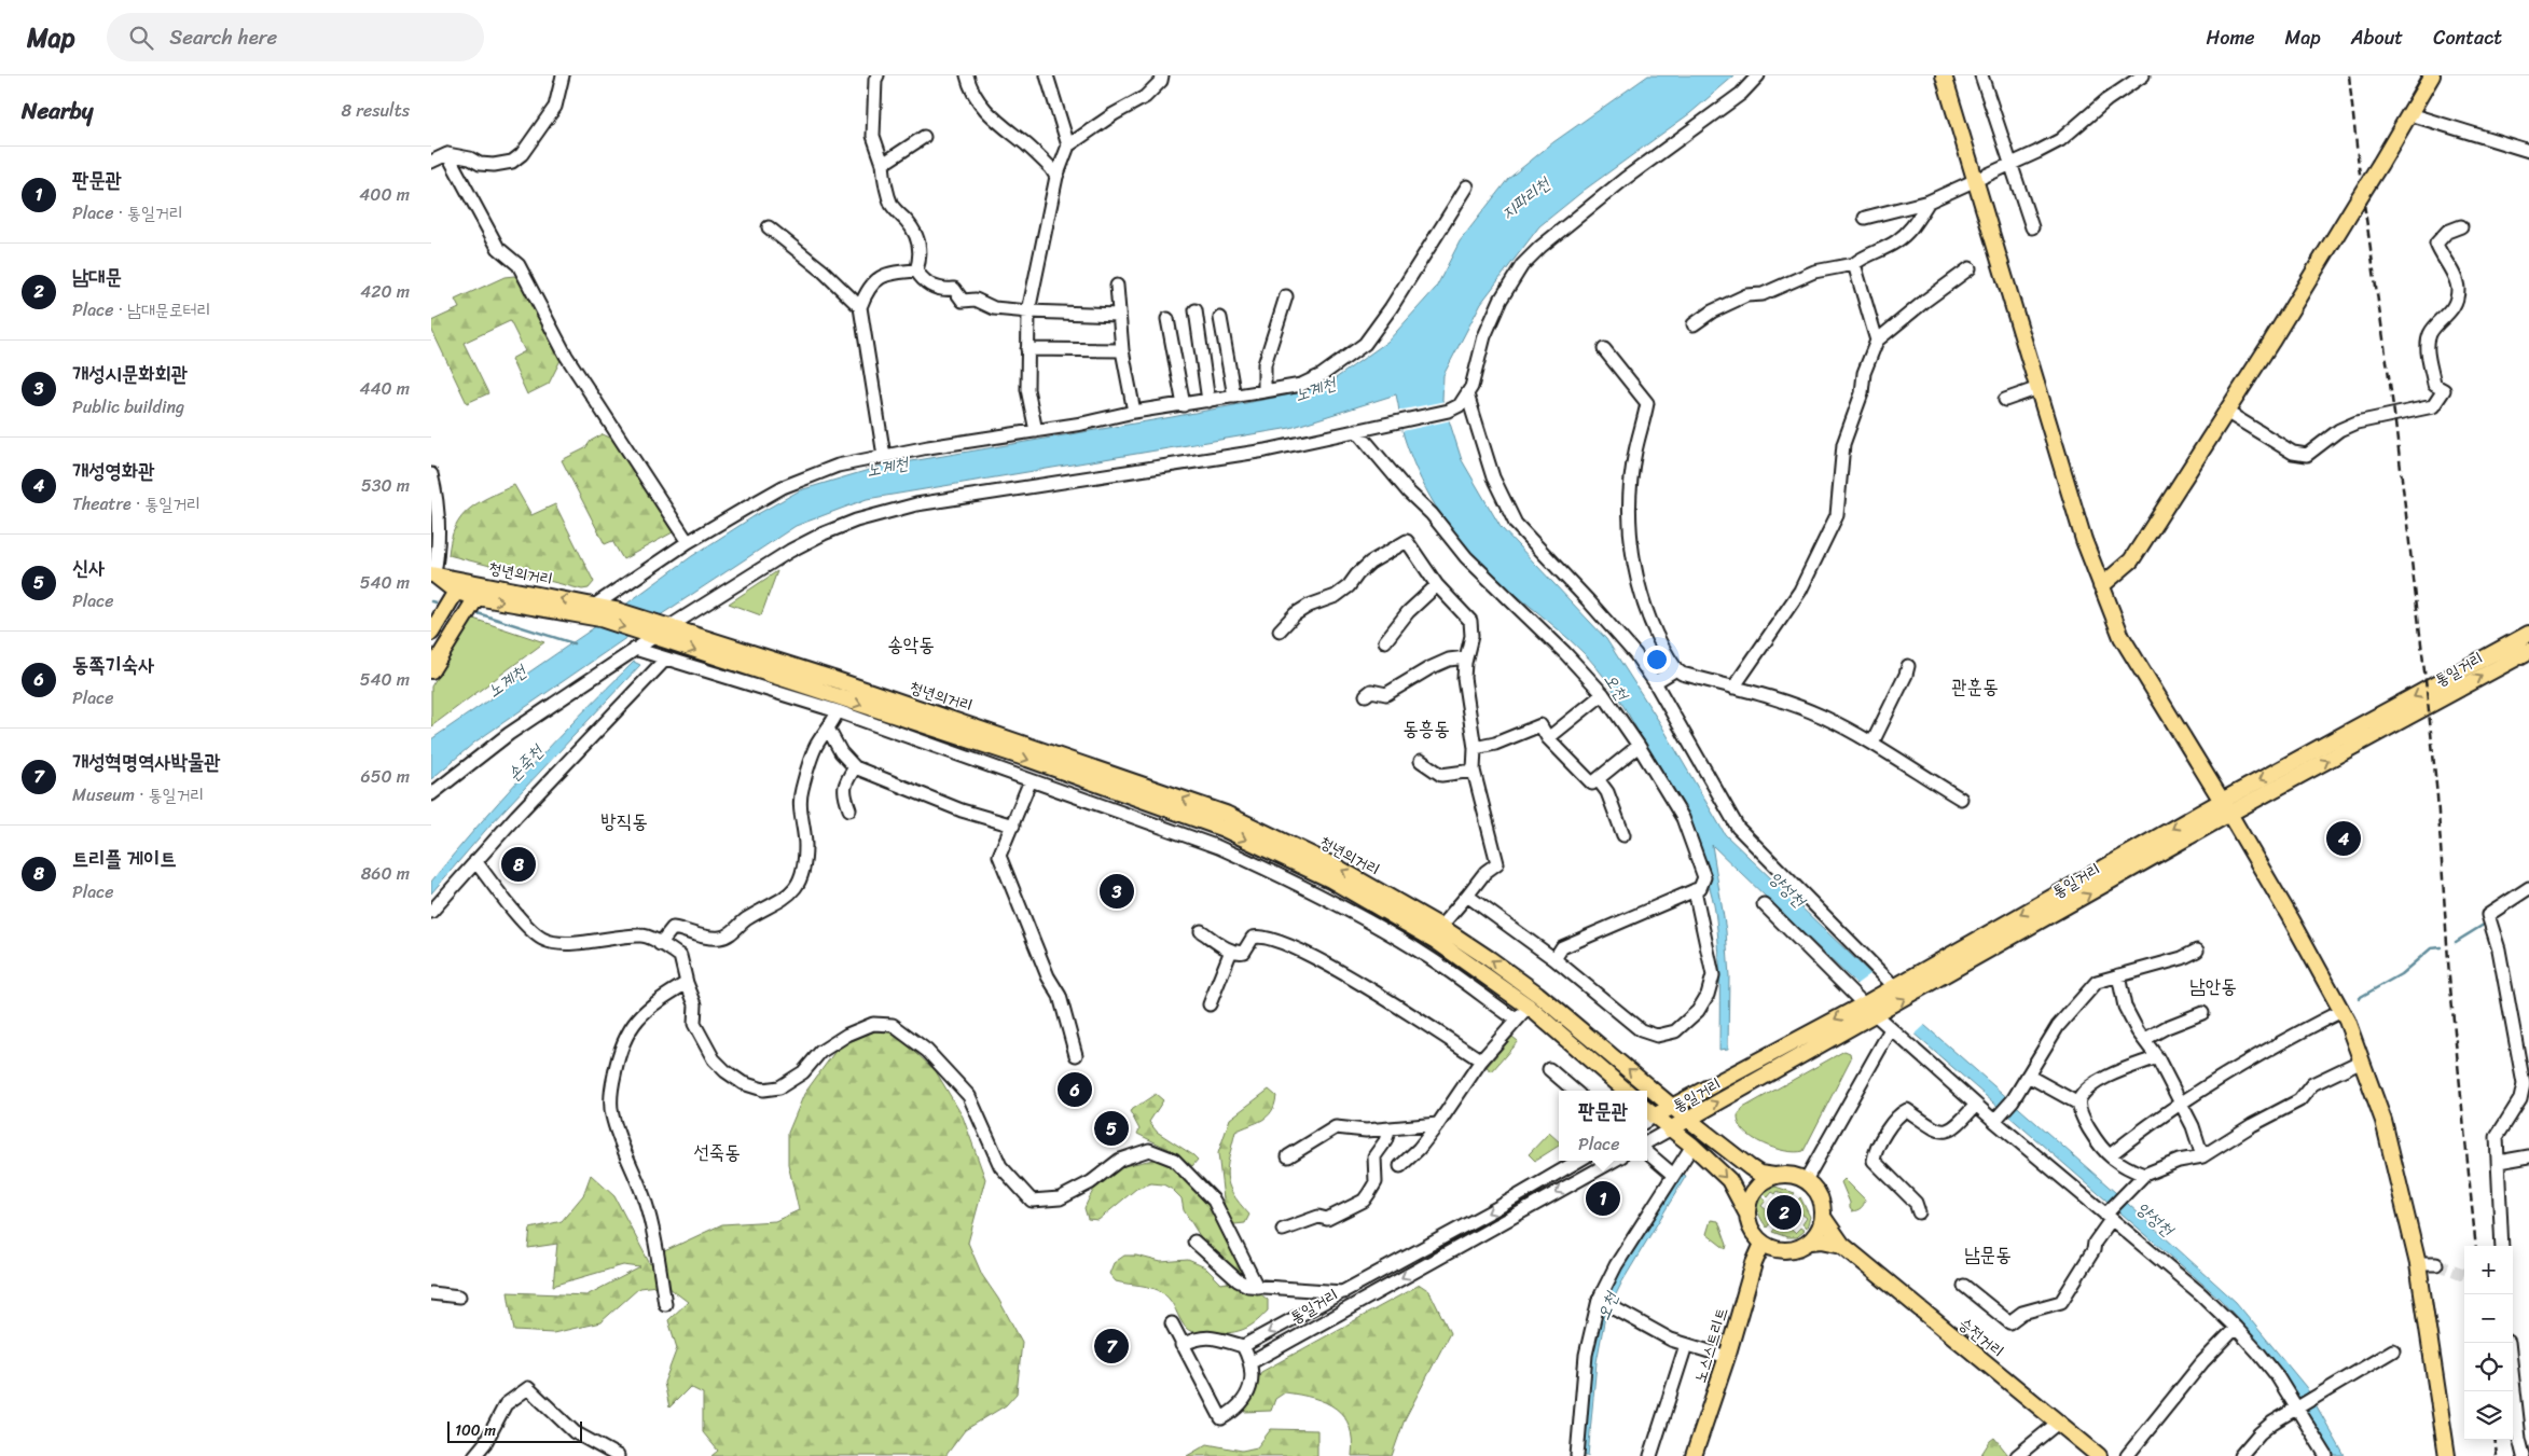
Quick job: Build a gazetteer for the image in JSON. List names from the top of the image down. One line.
{"streets":{"main road":["청년의거리","통일거리","승전거리","노스스트리트"]},"crossings":[["청년의거리","통일거리"],["청년의거리","승전거리"],["청년의거리","노스스트리트"],["승전거리","노스스트리트"]],"districts":["송악동","관훈동","동흥동","방직동","남안동","선죽동","남문동"],"water":["지파리천","노계천","오천","손죽천","양성천"],"scale_bar":"100 m","page":{"header":"Map","search":"Search here","nav":["Home","Map","About","Contact"],"heading":["Nearby","8 results"],"list":[{"mark":"1","name":"판문관","note":"Place · 통일거리","value":"400 m"},{"mark":"2","name":"남대문","note":"Place · 남대문로터리","value":"420 m"},{"mark":"3","name":"개성시문화회관","note":"Public building","value":"440 m"},{"mark":"4","name":"개성영화관","note":"Theatre · 통일거리","value":"530 m"},{"mark":"5","name":"신사","note":"Place","value":"540 m"},{"mark":"6","name":"동쪽기숙사","note":"Place","value":"540 m"},{"mark":"7","name":"개성혁명역사박물관","note":"Museum · 통일거리","value":"650 m"},{"mark":"8","name":"트리플 게이트","note":"Place","value":"860 m"}],"pins":["4","8","3","6","5","1","2","7"],"popup":["판문관","Place"],"map_buttons":["+","−"],"scale":"100 m"}}
